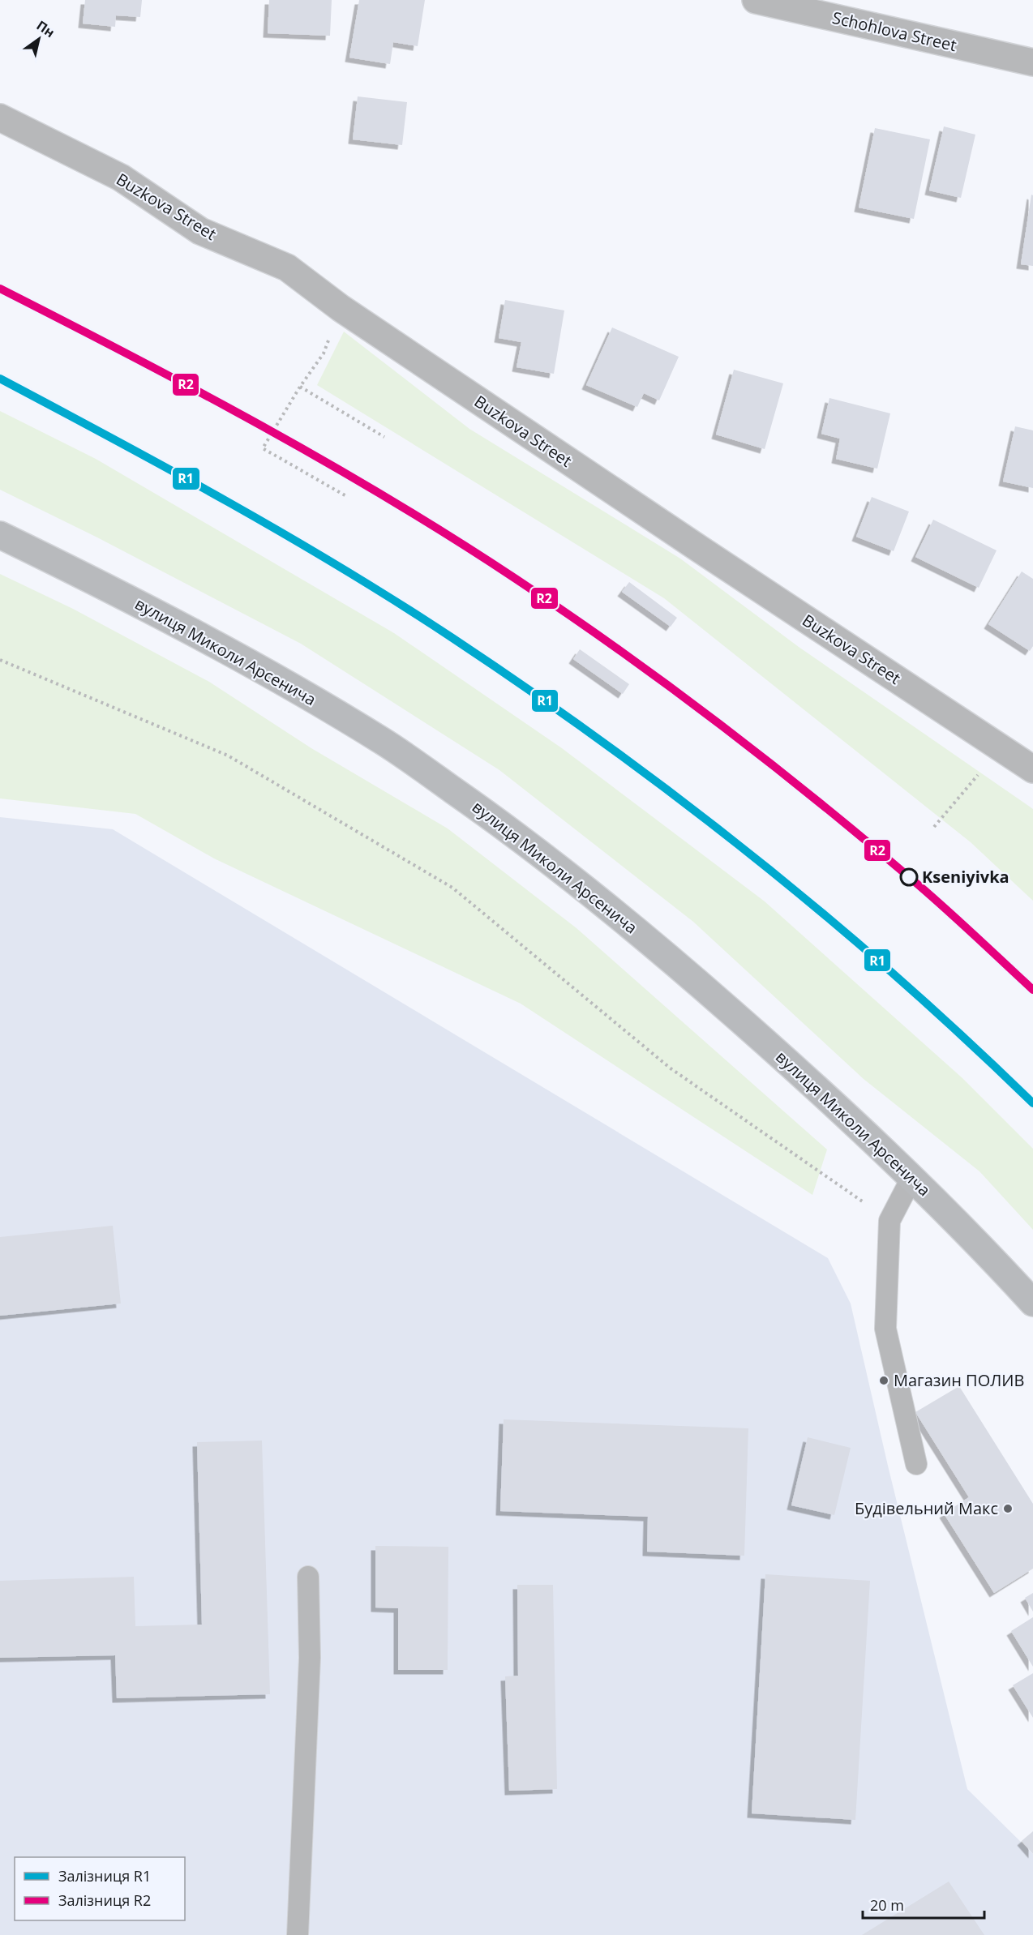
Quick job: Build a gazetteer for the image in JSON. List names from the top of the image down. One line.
{"streets":{"main road":["вулиця Миколи Арсенича"],"street":["Schohlova Street","Buzkova Street"]},"places":["Kseniyivka","Магазин ПОЛИВ","Будівельний Макс"],"lines":["rail line R2","rail line R1"],"legend":["Залізниця R1","Залізниця R2"],"scale_bar":"20 m","north":"top right"}
